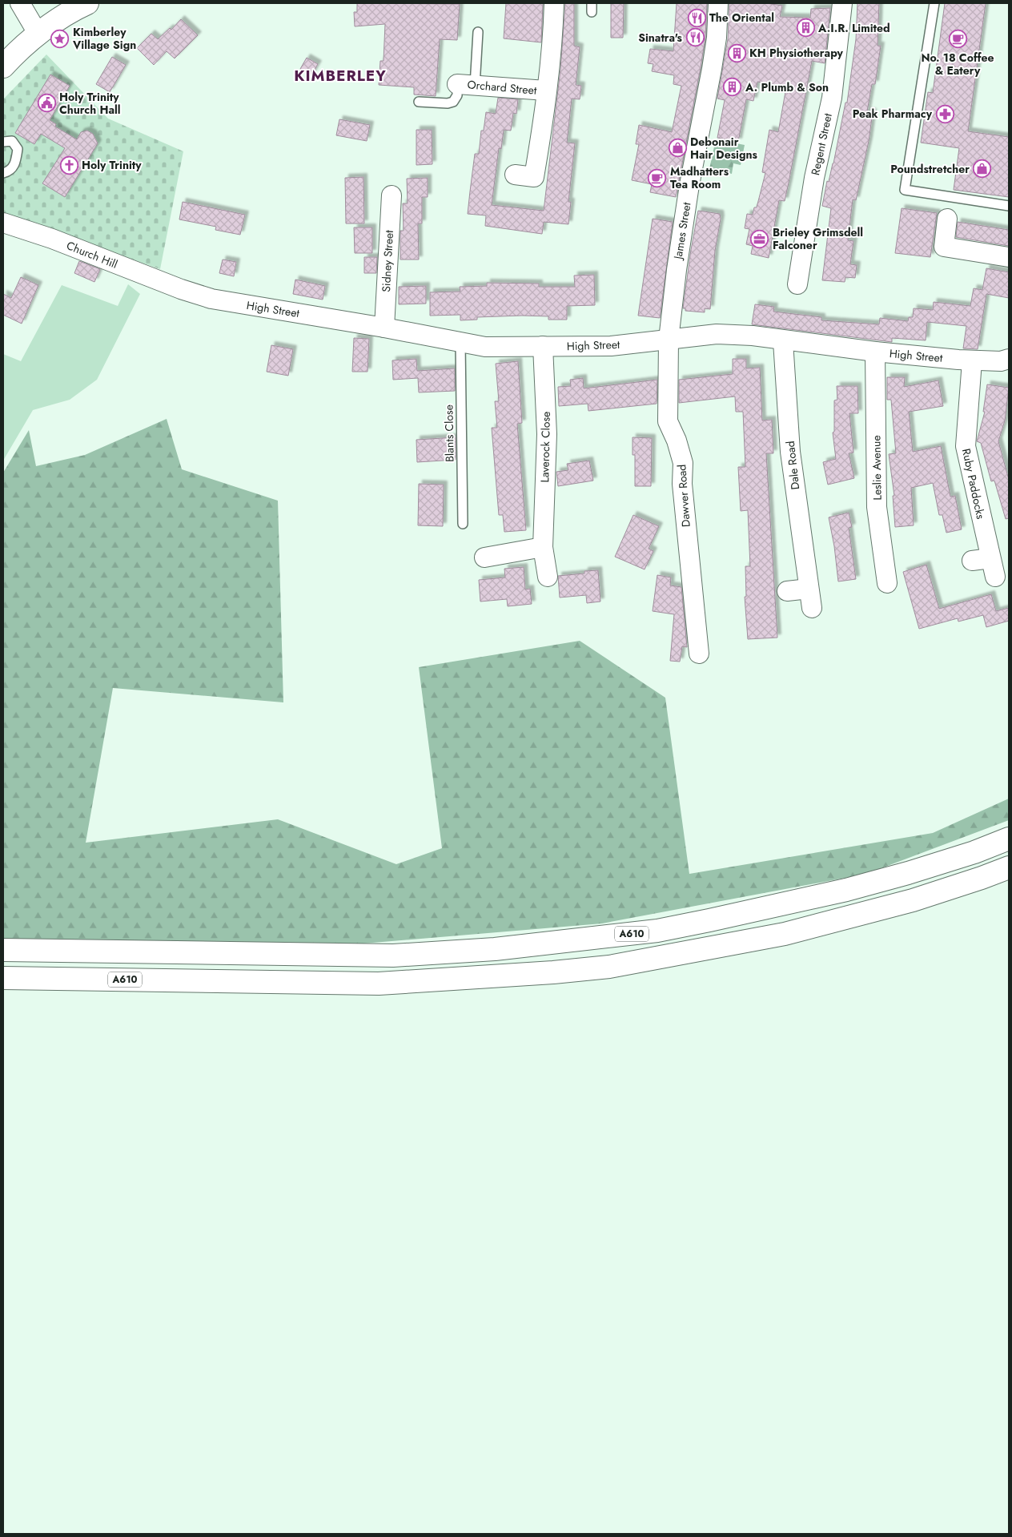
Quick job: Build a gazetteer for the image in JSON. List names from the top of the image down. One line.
{"streets":{"main road":["A610"],"street":["Orchard Street","Regent Street","James Street","Church Hill","Sidney Street","High Street","Laverock Close","Dale Road","Leslie Avenue","Ruby Paddocks","Dawver Road"],"lane":["Blants Close"]},"crossings":[["James Street","High Street"],["James Street","Dawver Road"],["Church Hill","High Street"],["Sidney Street","High Street"],["High Street","Blants Close"],["High Street","Laverock Close"],["High Street","Dale Road"],["High Street","Leslie Avenue"],["High Street","Ruby Paddocks"],["High Street","Dawver Road"]],"districts":["KIMBERLEY"],"places":{"restaurant":["The Oriental","Sinatra's"],"building":["A.I.R. Limited","KH Physiotherapy","A. Plumb & Son"],"place":["Kimberley Village Sign"],"cafe":["No. 18 Coffee & Eatery","Madhatters Tea Room"],"public building":["Holy Trinity Church Hall"],"pharmacy":["Peak Pharmacy"],"shop":["Debonair Hair Designs","Poundstretcher"],"church":["Holy Trinity"],"office":["Brieley Grimsdell Falconer"]}}
